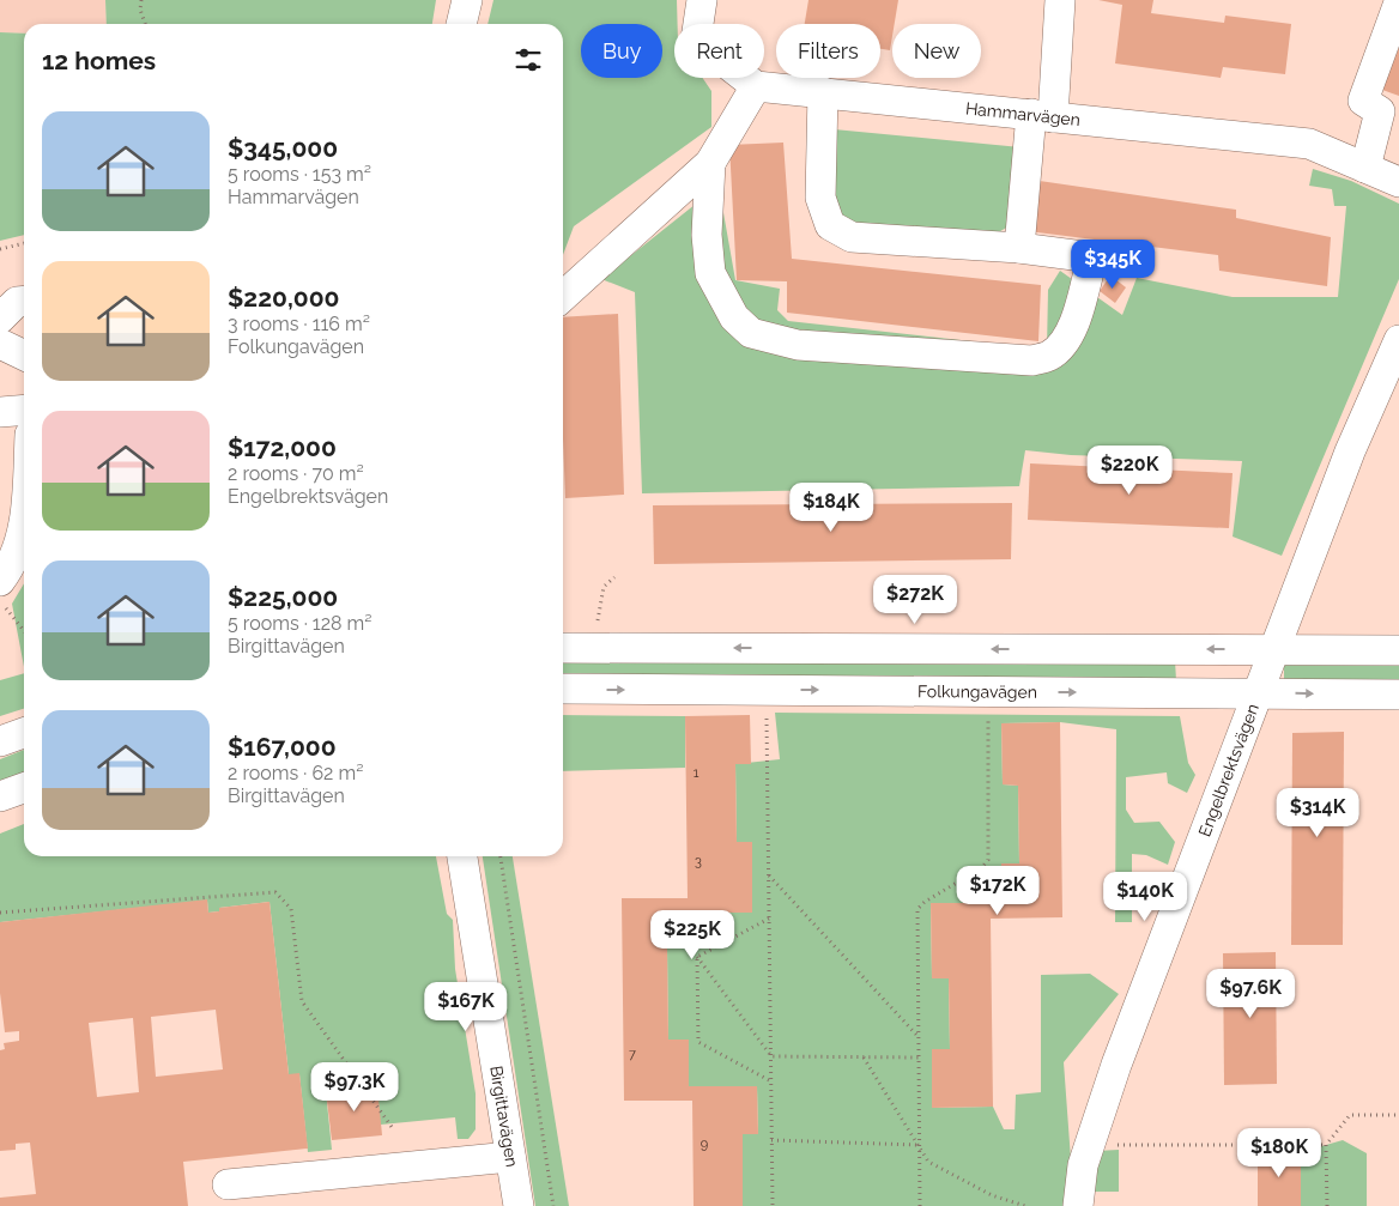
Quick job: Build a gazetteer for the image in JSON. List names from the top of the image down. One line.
{"streets":{"street":["Hammarvägen","Folkungavägen","Engelbrektsvägen","Birgittavägen"]},"crossings":[["Folkungavägen","Engelbrektsvägen"]],"house_numbers":["1","3","7","9"],"page":{"chip":["Buy","Rent","Filters","New"],"heading":"12 homes","list":[{"name":"$345,000","note":"5 rooms · 153 m² · Hammarvägen"},{"name":"$220,000","note":"3 rooms · 116 m² · Folkungavägen"},{"name":"$172,000","note":"2 rooms · 70 m² · Engelbrektsvägen"},{"name":"$225,000","note":"5 rooms · 128 m² · Birgittavägen"},{"name":"$167,000","note":"2 rooms · 62 m² · Birgittavägen"}],"price":["$345K","$220K","$184K","$272K","$314K","$172K","$140K","$225K","$97.6K","$167K","$97.3K","$180K"]}}
